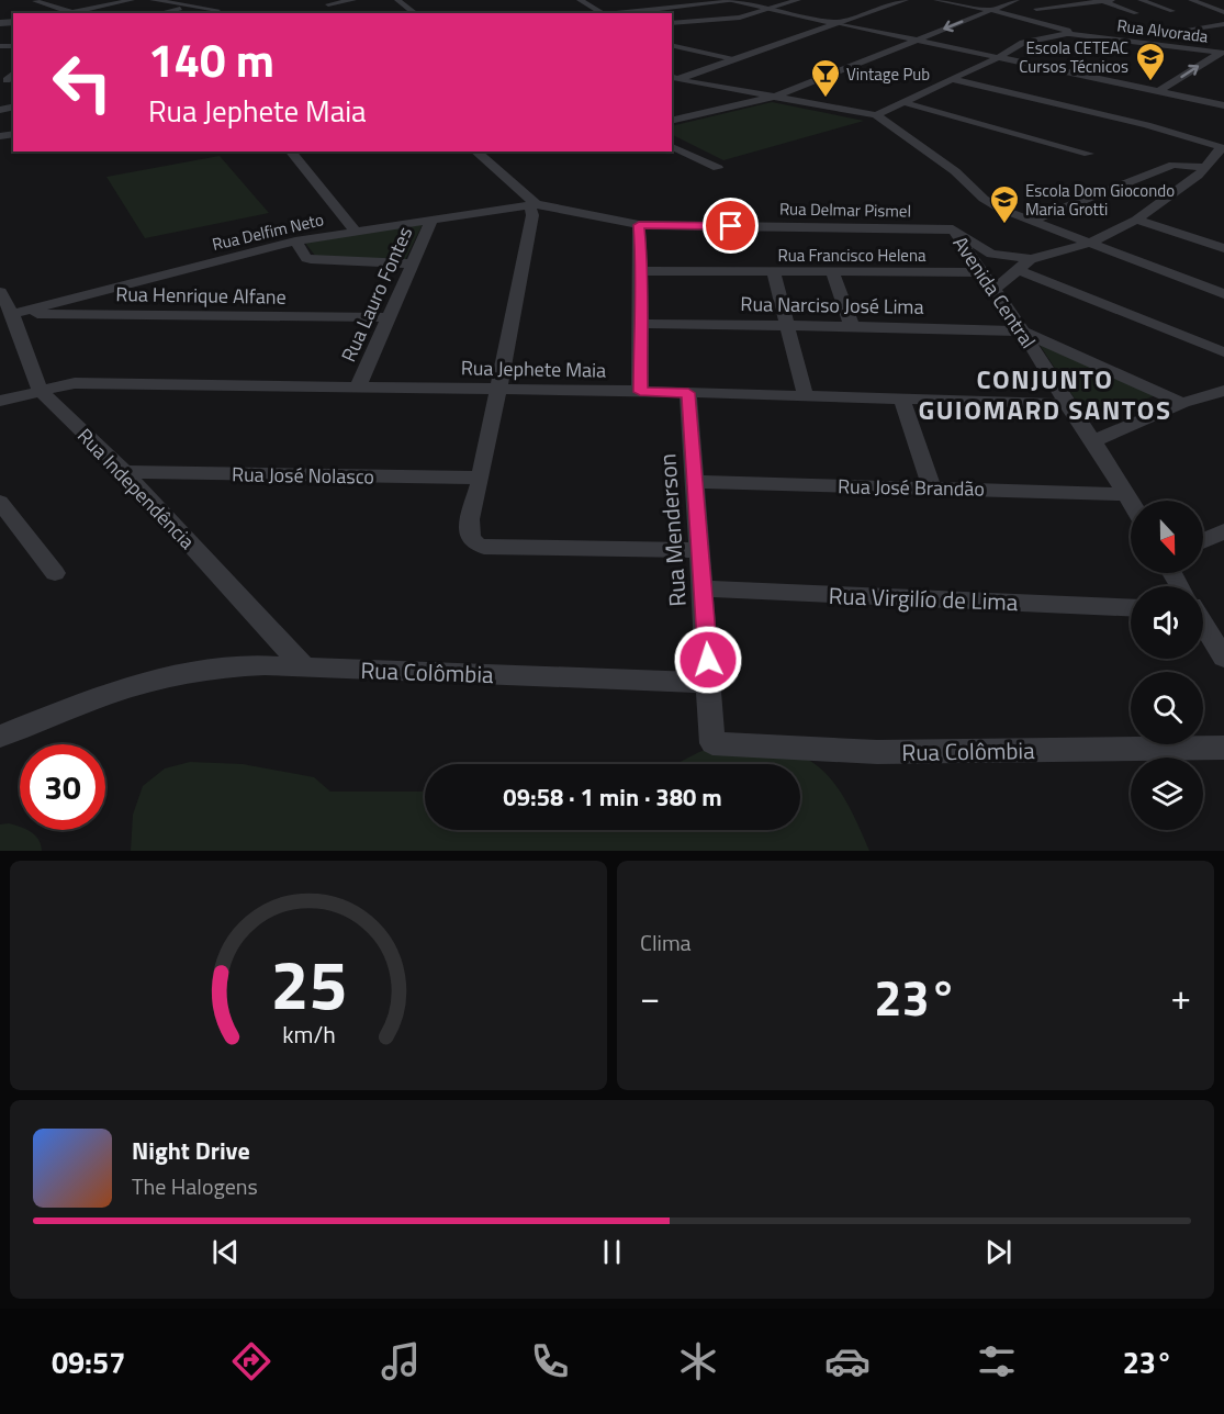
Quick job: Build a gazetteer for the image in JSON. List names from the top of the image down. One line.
{"streets":{"street":["Rua Alvorada","Rua Delmar Pismel","Rua Delfim Neto","Rua Francisco Helena","Avenida Central","Rua Lauro Fontes","Rua Henrique Alfane","Rua Narciso José Lima","Rua Jephete Maia","Rua José Nolasco","Rua José Brandão","Rua Independência","Rua Menderson","Rua Virgilío de Lima","Rua Colômbia"]},"crossings":[["Rua Delmar Pismel","Rua Delfim Neto"],["Rua Delmar Pismel","Avenida Central"],["Rua Delfim Neto","Rua Lauro Fontes"],["Rua Delfim Neto","Rua Henrique Alfane"],["Rua Delfim Neto","Rua Independência"],["Rua Francisco Helena","Avenida Central"],["Avenida Central","Rua Narciso José Lima"],["Avenida Central","Rua Jephete Maia"],["Avenida Central","Rua José Brandão"],["Rua Lauro Fontes","Rua Henrique Alfane"],["Rua Lauro Fontes","Rua Jephete Maia"],["Rua Henrique Alfane","Rua Independência"],["Rua Jephete Maia","Rua Independência"],["Rua Jephete Maia","Rua Menderson"],["Rua José Nolasco","Rua Independência"],["Rua José Brandão","Rua Menderson"],["Rua Independência","Rua Colômbia"],["Rua Menderson","Rua Virgilío de Lima"],["Rua Menderson","Rua Colômbia"]],"districts":["CONJUNTO GUIOMARD SANTOS"],"places":{"school or university":["Escola CETEAC Cursos Técnicos","Escola Dom Giocondo Maria Grotti"],"bar":["Vintage Pub"]},"north":"bottom","page":{"turn":["140 m","Rua Jephete Maia"],"limit":"30","trip":"09:58 · 1 min · 380 m","tile":"Clima","heat":["−","23°","+"],"song":["Night Drive","The Halogens"],"tabs":["09:57","23°"],"gauge":["25","km/h"]}}
